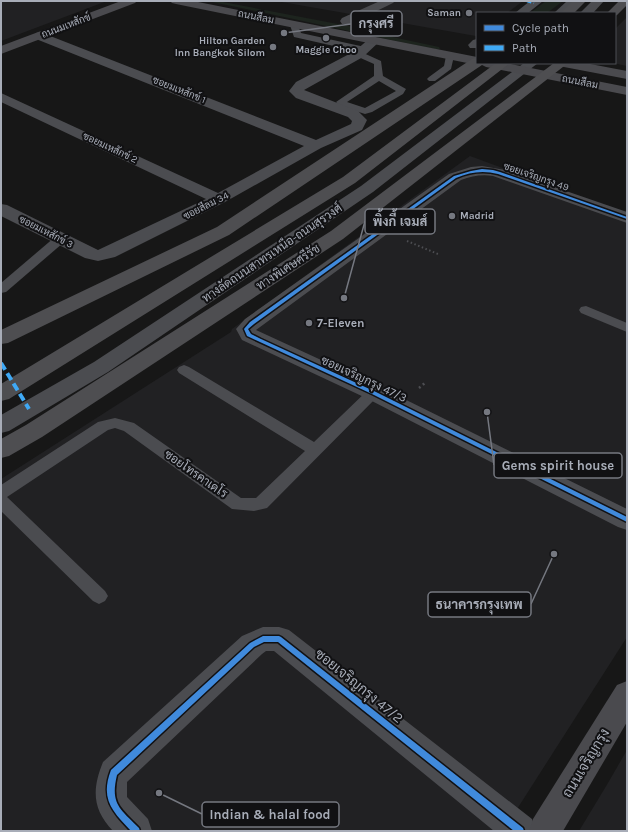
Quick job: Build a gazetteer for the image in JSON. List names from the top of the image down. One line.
{"streets":{"highway":["ทางพิเศษศรีรัช"],"main road":["ถนนสีลม","ถนนมเหสักข์","ถนนเจริญกรุง"],"street":["ซอยมเหสักข์ 1","ซอยมเหสักข์ 2","ซอยเจริญกรุง 49","ซอยสีลม 34","ซอยมเหสักข์ 3","ทางลัดถนนสาทรเหนือ-ถนนสุรวงศ์","ซอยเจริญกรุง 47/3","ซอยเจริญกรุง 47/2"],"lane":["ซอยโทรคาเดโร"]},"crossings":[["ถนนสีลม","ซอยสีลม 34"],["ถนนสีลม","ทางลัดถนนสาทรเหนือ-ถนนสุรวงศ์"],["ถนนมเหสักข์","ซอยมเหสักข์ 1"],["ซอยมเหสักข์ 1","ซอยสีลม 34"],["ซอยมเหสักข์ 2","ซอยสีลม 34"],["ซอยเจริญกรุง 49","ซอยเจริญกรุง 47/3"],["ซอยสีลม 34","ซอยมเหสักข์ 3"],["ซอยเจริญกรุง 47/3","ซอยโทรคาเดโร"]],"places":["Saman","กรุงศรี","Maggie Choo","Hilton Garden Inn Bangkok Silom","Madrid","พิ้งกี้ เจมส์","7-Eleven","Gems spirit house","ธนาคารกรุงเทพ","Indian & halal food"],"legend":["Cycle path","Path"]}
